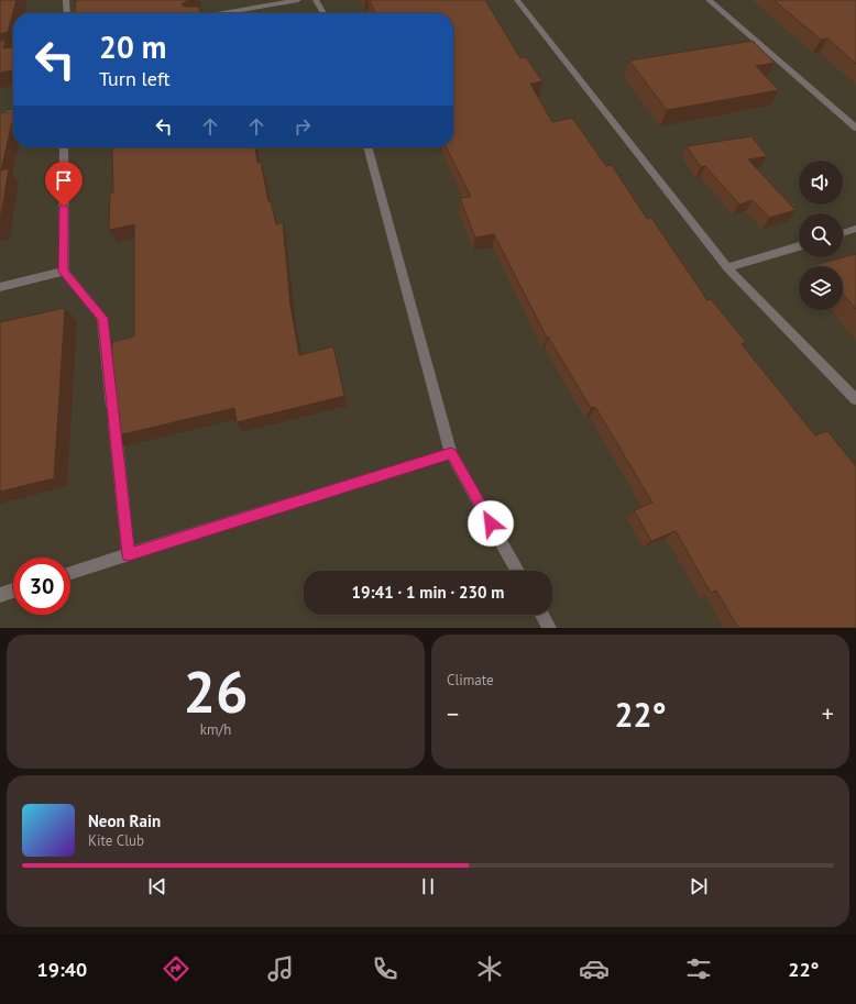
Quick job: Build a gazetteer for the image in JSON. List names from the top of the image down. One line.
{"page":{"turn":["20 m","Turn left"],"limit":"30","trip":"19:41 · 1 min · 230 m","tile":[["26","km/h"],"Climate"],"heat":["−","22°","+"],"song":["Neon Rain","Kite Club"],"tabs":["19:40","22°"]}}
